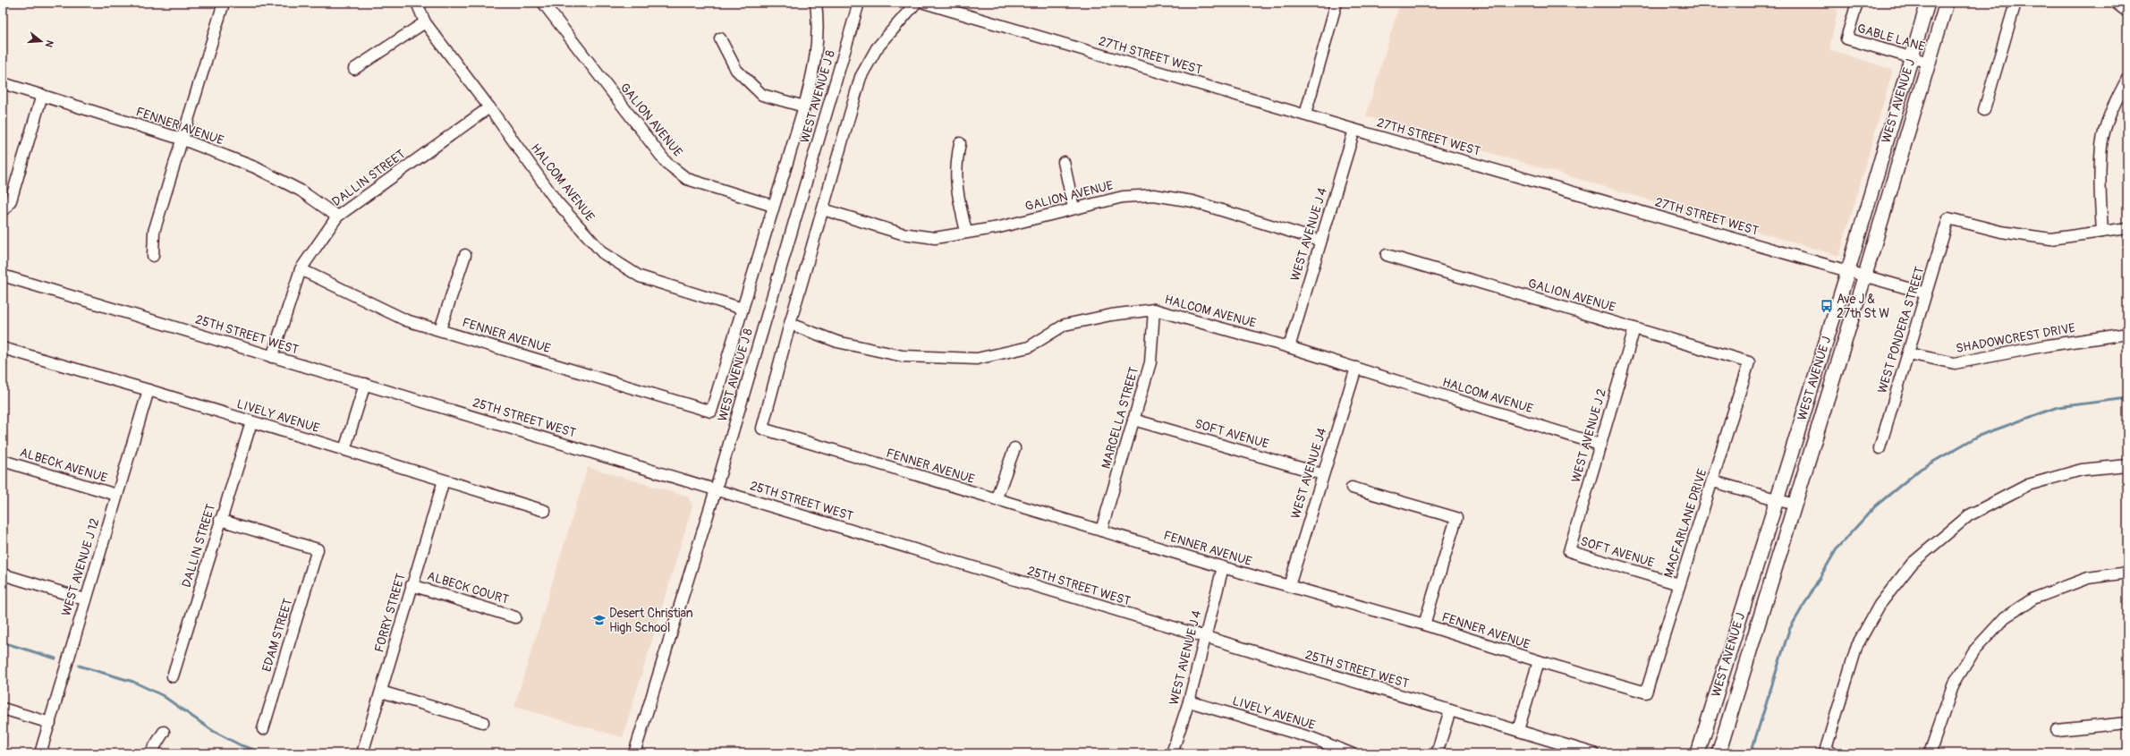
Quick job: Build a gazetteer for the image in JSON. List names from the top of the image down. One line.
{"streets":{"main road":["WEST AVENUE J"],"street":["GABLE LANE","27TH STREET WEST","WEST AVENUE J 8","GALION AVENUE","FENNER AVENUE","DALLIN STREET","HALCOM AVENUE","WEST AVENUE J 4","WEST PONDERA STREET","25TH STREET WEST","SHADOWCREST DRIVE","LIVELY AVENUE","MARCELLA STREET","SOFT AVENUE","WEST AVENUE J 2","ALBECK AVENUE","WEST AVENUE J4","MACFARLANE DRIVE","WEST AVENUE J 12","ALBECK COURT","FORRY STREET","EDAM STREET"]},"crossings":[["GABLE LANE","WEST AVENUE J"],["27TH STREET WEST","WEST AVENUE J"],["27TH STREET WEST","WEST AVENUE J 4"],["27TH STREET WEST","WEST PONDERA STREET"],["WEST AVENUE J 8","25TH STREET WEST"],["GALION AVENUE","WEST AVENUE J 4"],["GALION AVENUE","WEST AVENUE J 2"],["GALION AVENUE","MACFARLANE DRIVE"],["FENNER AVENUE","DALLIN STREET"],["FENNER AVENUE","HALCOM AVENUE"],["FENNER AVENUE","WEST AVENUE J 4"],["FENNER AVENUE","MARCELLA STREET"],["FENNER AVENUE","WEST AVENUE J4"],["FENNER AVENUE","MACFARLANE DRIVE"],["DALLIN STREET","HALCOM AVENUE"],["DALLIN STREET","25TH STREET WEST"],["DALLIN STREET","LIVELY AVENUE"],["DALLIN STREET","EDAM STREET"],["HALCOM AVENUE","WEST AVENUE J 4"],["HALCOM AVENUE","MARCELLA STREET"],["HALCOM AVENUE","WEST AVENUE J 2"],["HALCOM AVENUE","WEST AVENUE J4"],["WEST AVENUE J 4","25TH STREET WEST"],["WEST AVENUE J 4","LIVELY AVENUE"],["WEST PONDERA STREET","SHADOWCREST DRIVE"],["LIVELY AVENUE","WEST AVENUE J 12"],["LIVELY AVENUE","FORRY STREET"],["MARCELLA STREET","SOFT AVENUE"],["SOFT AVENUE","WEST AVENUE J 2"],["SOFT AVENUE","WEST AVENUE J4"],["SOFT AVENUE","MACFARLANE DRIVE"],["ALBECK AVENUE","WEST AVENUE J 12"],["ALBECK COURT","FORRY STREET"]],"places":{"bus stop":["Ave J & 27th St W"],"school or university":["Desert Christian High School"]},"north":"right"}
